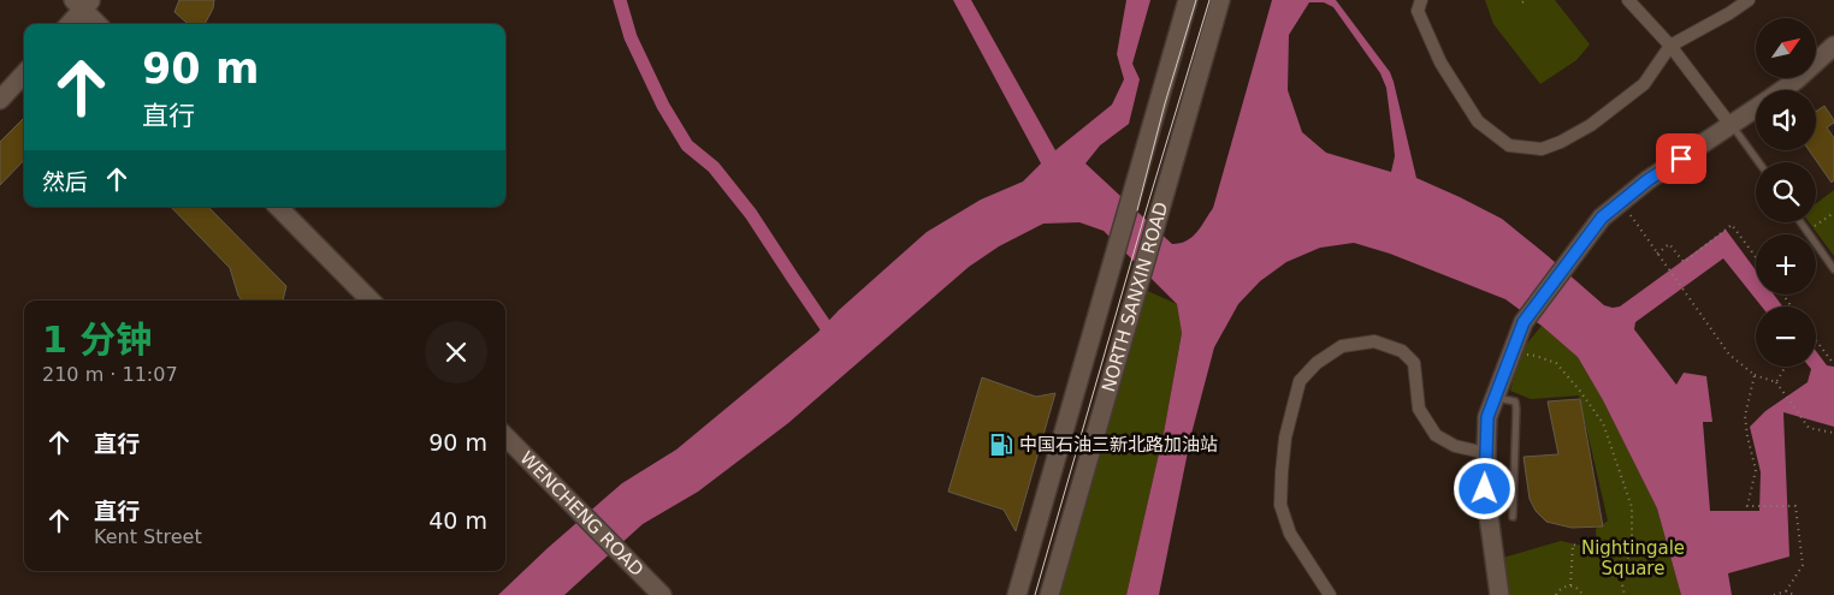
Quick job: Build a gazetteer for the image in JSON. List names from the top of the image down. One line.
{"streets":{"main road":["NORTH SANXIN ROAD","WENCHENG ROAD"]},"parks":["Nightingale Square"],"places":{"fuel station":["中国石油三新北路加油站"]},"north":"top right","page":{"map_buttons":["+","−"],"turn":["90 m","直行"],"then":"然后","heading":["1 分钟","210 m · 11:07"],"list":[{"name":"直行","value":"90 m"},{"name":"直行","note":"Kent Street","value":"40 m"}]}}
